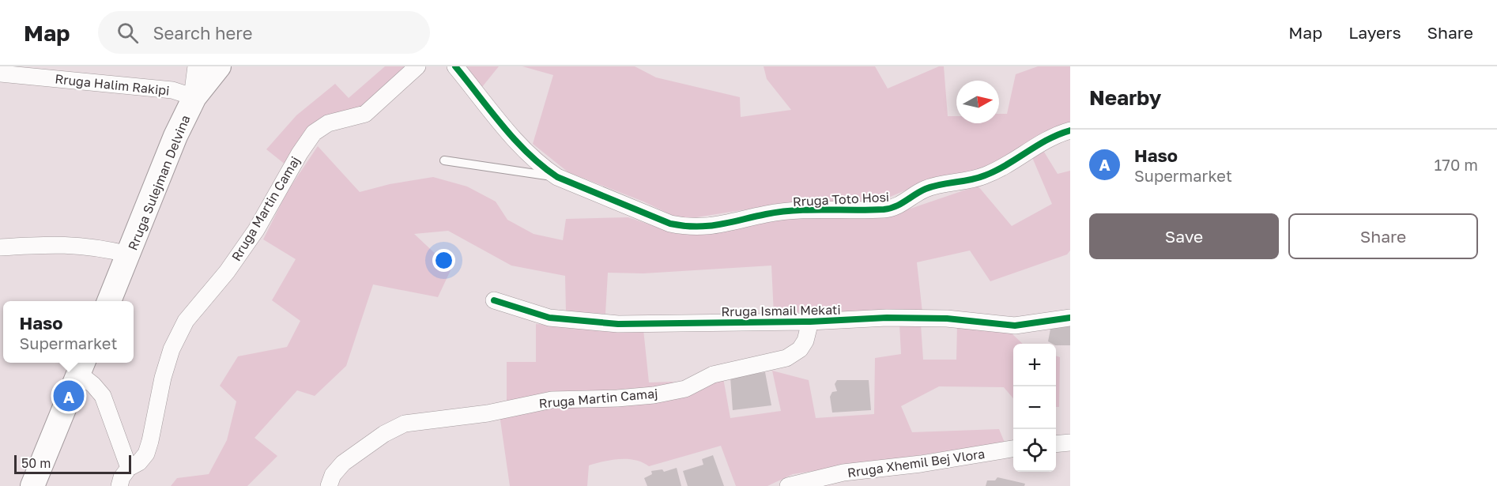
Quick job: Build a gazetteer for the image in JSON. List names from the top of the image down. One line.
{"streets":{"main road":["Rruga Sulejman Delvina"],"street":["Rruga Halim Rakipi","Rruga Toto Hosi","Rruga Martin Camaj","Rruga Ismail Mekati","Rruga Xhemil Bej Vlora"]},"crossings":[["Rruga Halim Rakipi","Rruga Sulejman Delvina"],["Rruga Martin Camaj","Rruga Ismail Mekati"]],"scale_bar":"50 m","north":"right","page":{"header":"Map","search":"Search here","nav":["Map","Layers","Share"],"heading":"Nearby","list":[{"mark":"A","name":"Haso","note":"Supermarket","value":"170 m"}],"buttons":["Save","Share"],"popup":["Haso","Supermarket"],"map_buttons":["+","−"],"pins":"A","scale":"50 m"}}
